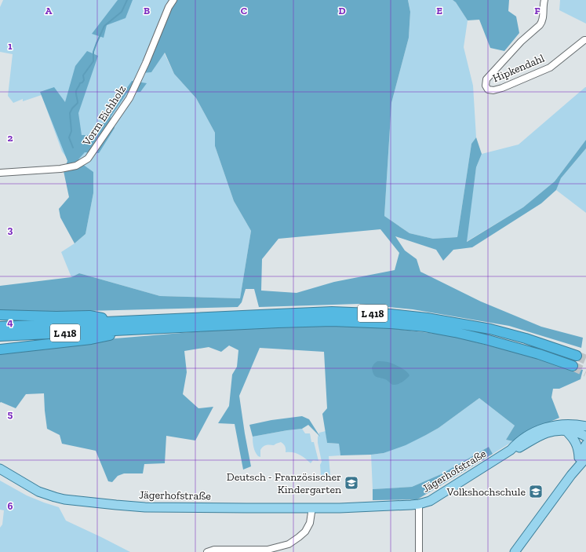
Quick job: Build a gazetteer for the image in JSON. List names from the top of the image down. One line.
{"streets":{"highway":["L 418"],"main road":["Jägerhofstraße"],"street":["Hipkendahl","Vorm Eichholz"]},"places":{"school or university":["Deutsch - Französischer Kindergarten","Volkshochschule"]},"grid":{"columns":["A","B","C","D","E","F"],"rows":["1","2","3","4","5","6"]}}
